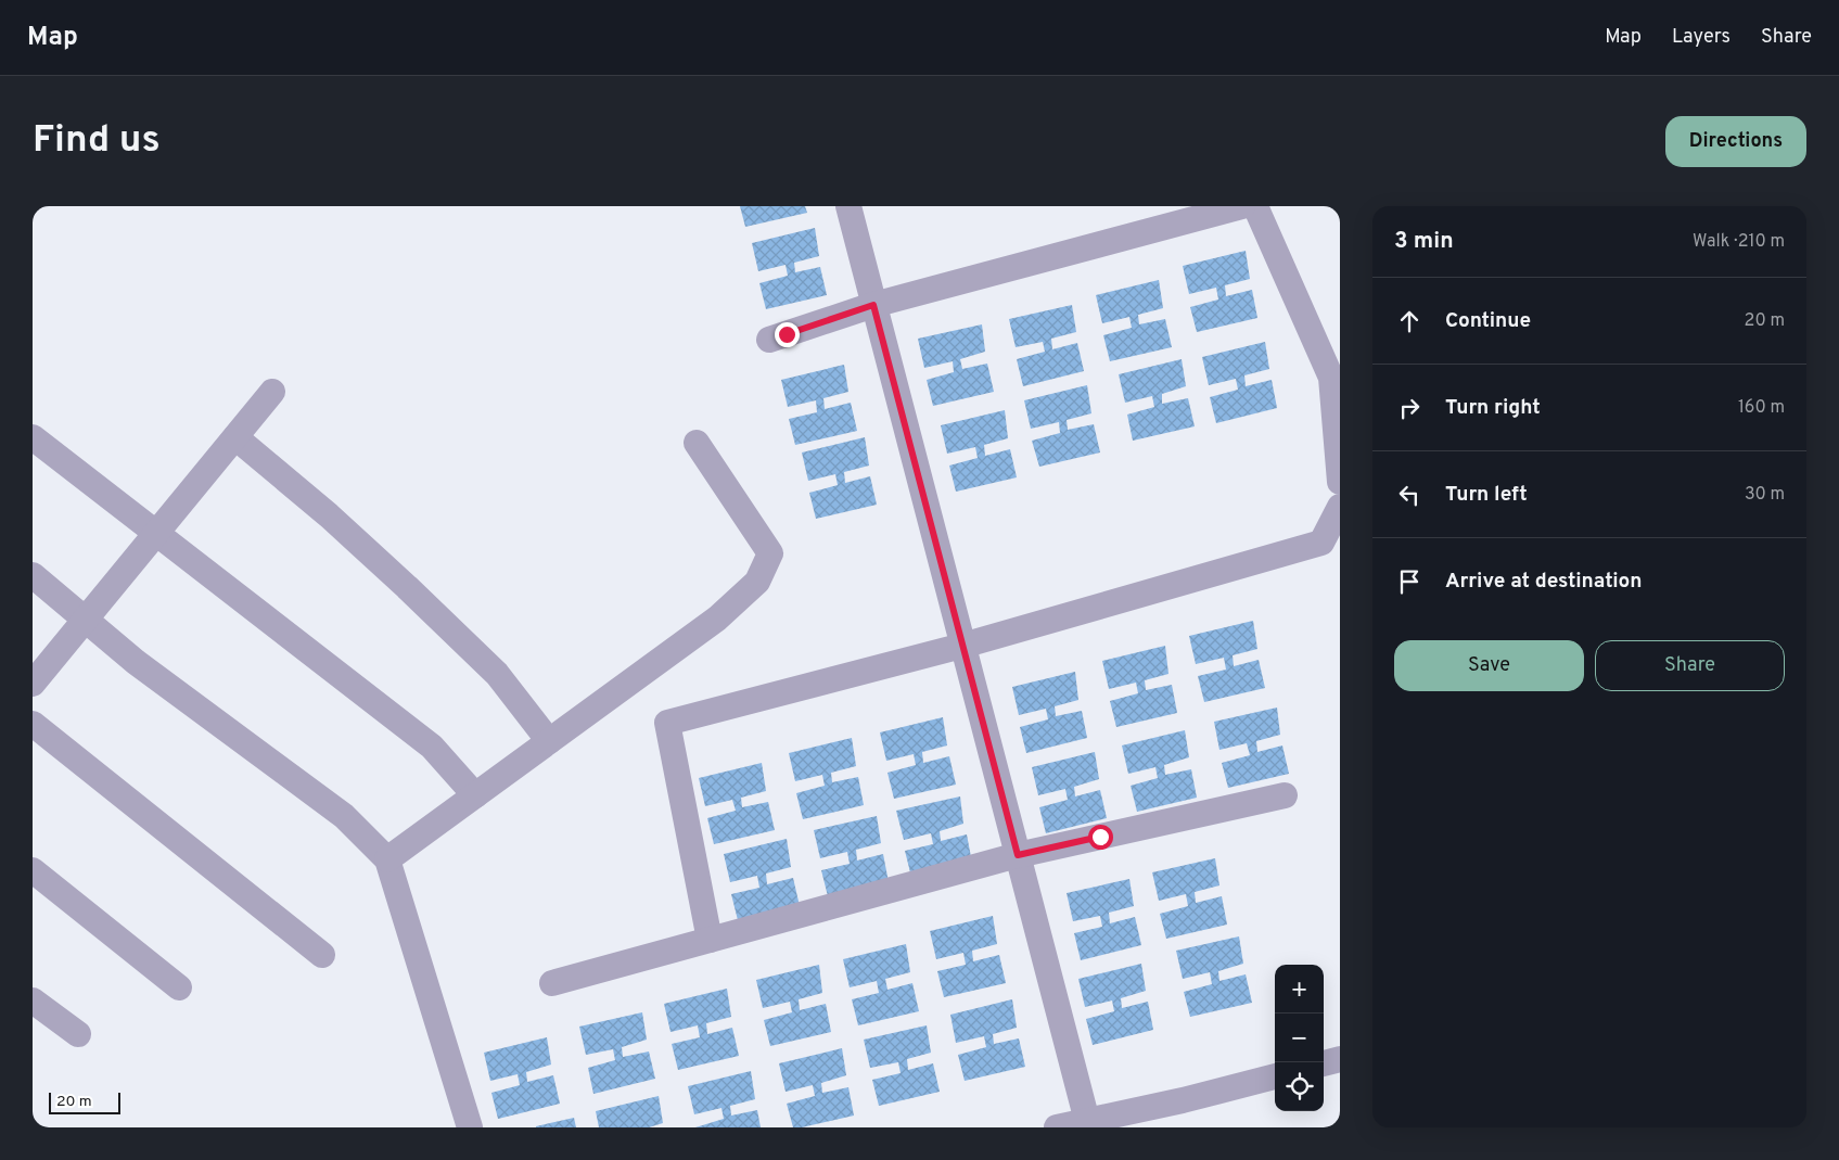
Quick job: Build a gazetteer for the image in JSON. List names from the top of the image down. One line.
{"scale_bar":"20 m","page":{"header":"Map","nav":["Map","Layers","Share"],"buttons":["Directions",["Save","Share"]],"title":"Find us","heading":["3 min","Walk · 210 m"],"list":[["Continue","20 m"],["Turn right","160 m"],["Turn left","30 m"],"Arrive at destination"],"map_buttons":["+","−"],"scale":"20 m"}}
